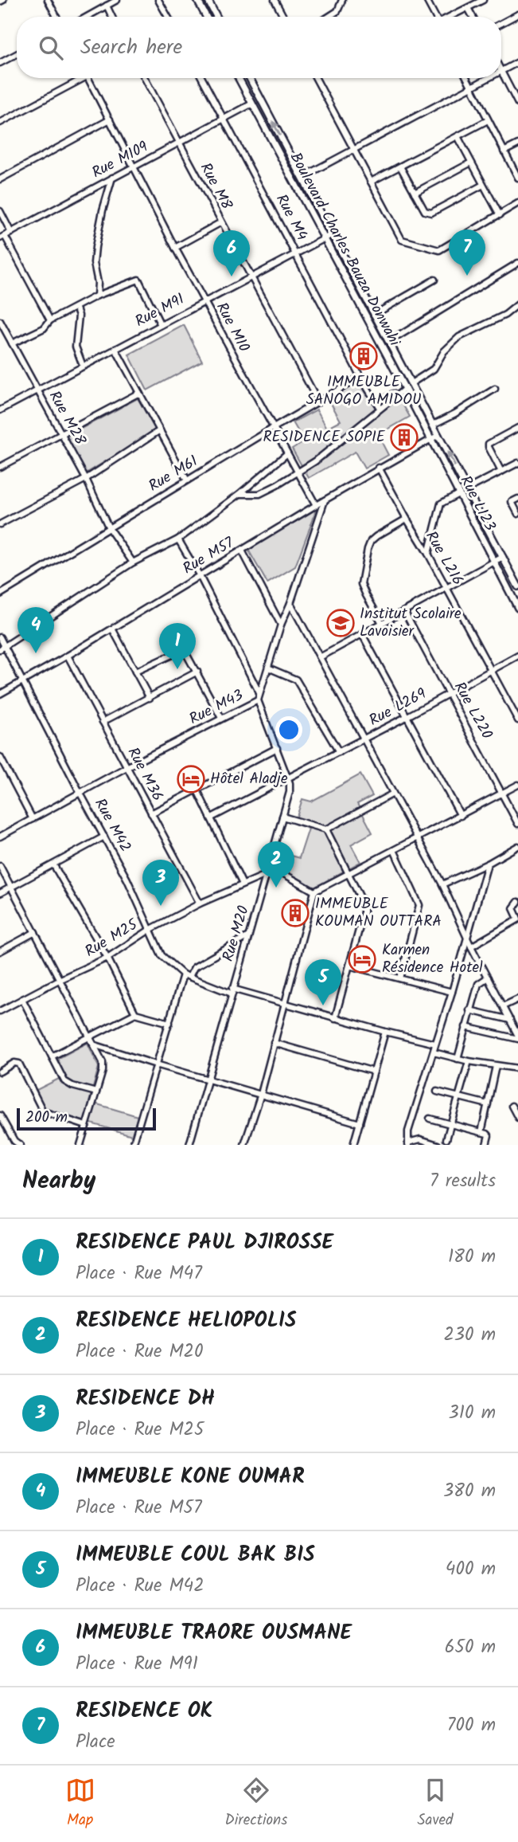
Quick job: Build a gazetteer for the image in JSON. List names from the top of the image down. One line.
{"streets":{"main road":["Boulevard Charles Bauza Donwahi","Rue L123"],"street":["Rue M109","Rue M8","Rue M4","Rue M91","Rue M10","Rue M28","Rue M61","Rue M57","Rue L216","Rue M43","Rue L269","Rue L220","Rue M36","Rue M42","Rue M20","Rue M25"]},"crossings":[["Rue M109","Rue M8"],["Rue M109","Rue M4"],["Rue M109","Boulevard Charles Bauza Donwahi"],["Rue M109","Rue M10"],["Rue M8","Rue M91"],["Rue M8","Rue M61"],["Rue M4","Rue M91"],["Rue M4","Rue M61"],["Boulevard Charles Bauza Donwahi","Rue M91"],["Boulevard Charles Bauza Donwahi","Rue L123"],["Boulevard Charles Bauza Donwahi","Rue M57"],["Rue M91","Rue M10"],["Rue M91","Rue M28"],["Rue M10","Rue M61"],["Rue M10","Rue M57"],["Rue M28","Rue M61"],["Rue L123","Rue M57"],["Rue M57","Rue L216"],["Rue M57","Rue M43"],["Rue M57","Rue M36"],["Rue M57","Rue M42"],["Rue L216","Rue L269"],["Rue M43","Rue M36"],["Rue M43","Rue M42"],["Rue M43","Rue M20"],["Rue L269","Rue L220"],["Rue L269","Rue M20"],["Rue M36","Rue M25"],["Rue M42","Rue M20"],["Rue M42","Rue M25"],["Rue M20","Rue M25"]],"places":{"building":["IMMEUBLE SANOGO AMIDOU","RESIDENCE SOPIE","IMMEUBLE KOUMAN OUTTARA"],"school or university":["Institut Scolaire Lavoisier"],"hotel":["Hôtel Aladje","Karmen Résidence Hotel"]},"scale_bar":"200 m","page":{"search":"Search here","pins":["7","6","4","1","2","3","5"],"scale":"200 m","heading":["Nearby","7 results"],"list":[{"mark":"1","name":"RESIDENCE PAUL DJIROSSE","note":"Place · Rue M47","value":"180 m"},{"mark":"2","name":"RESIDENCE HELIOPOLIS","note":"Place · Rue M20","value":"230 m"},{"mark":"3","name":"RESIDENCE DH","note":"Place · Rue M25","value":"310 m"},{"mark":"4","name":"IMMEUBLE KONE OUMAR","note":"Place · Rue M57","value":"380 m"},{"mark":"5","name":"IMMEUBLE COUL BAK BIS","note":"Place · Rue M42","value":"400 m"},{"mark":"6","name":"IMMEUBLE TRAORE OUSMANE","note":"Place · Rue M91","value":"650 m"},{"mark":"7","name":"RESIDENCE OK","note":"Place","value":"700 m"}],"nav":["Map","Directions","Saved"]}}
